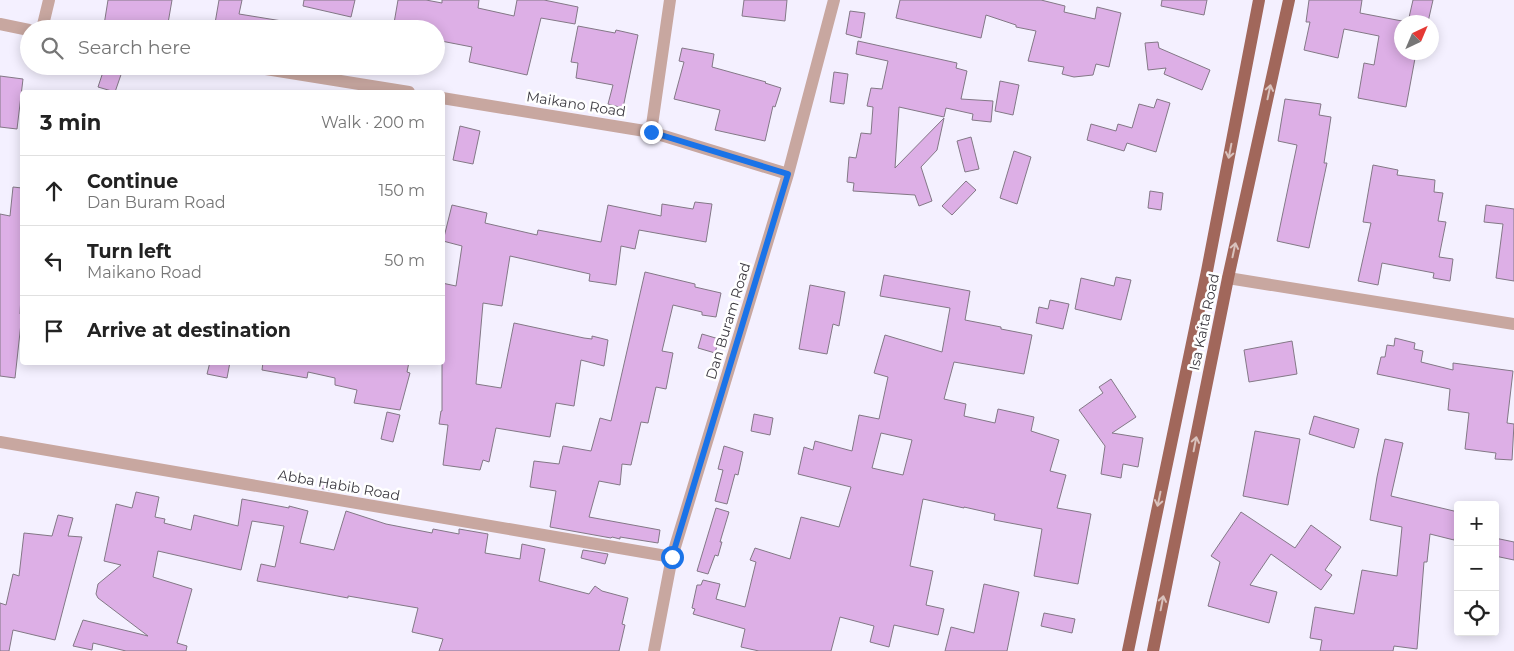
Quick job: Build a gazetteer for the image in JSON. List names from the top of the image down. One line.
{"streets":{"main road":["Isa Kaita Road"],"street":["Maikano Road","Dan Buram Road","Abba Habib Road"]},"crossings":[["Maikano Road","Dan Buram Road"],["Dan Buram Road","Abba Habib Road"]],"north":"top right","page":{"search":"Search here","heading":["3 min","Walk · 200 m"],"list":[["Continue","Dan Buram Road","150 m"],["Turn left","Maikano Road","50 m"],"Arrive at destination"],"map_buttons":["+","−"]}}
